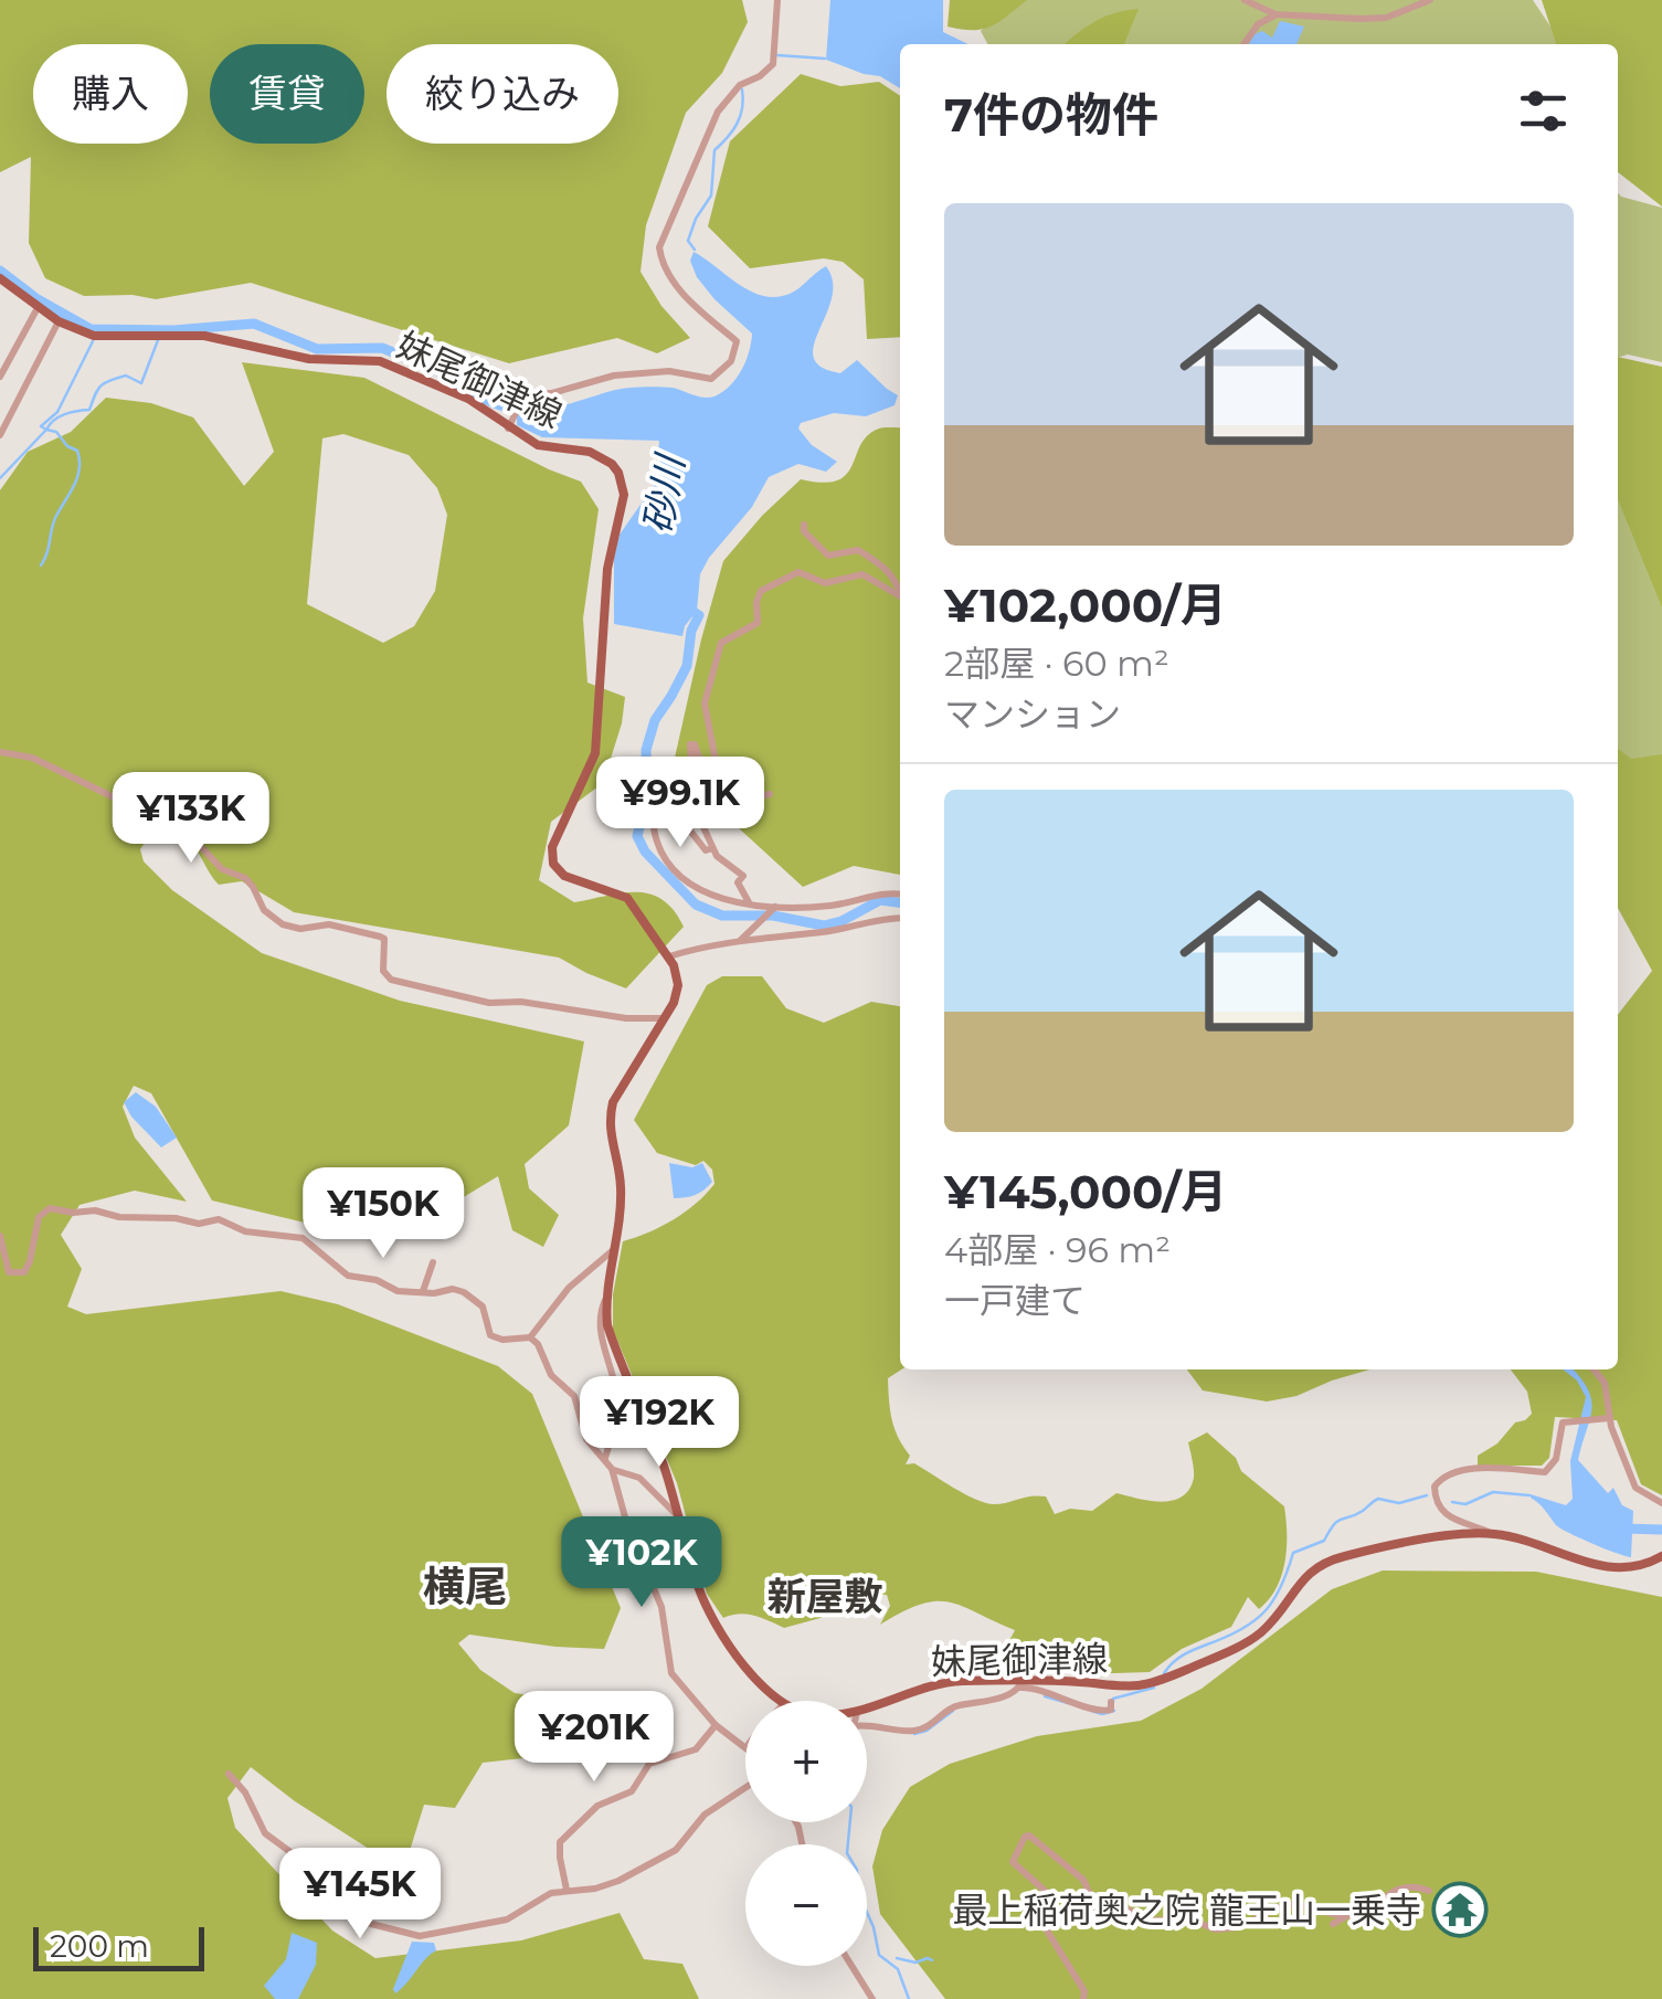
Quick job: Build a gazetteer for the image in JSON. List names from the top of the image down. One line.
{"streets":{"main road":["妹尾御津線"]},"districts":["横尾","新屋敷"],"water":["砂川"],"places":{"temple":["最上稲荷奥之院 龍王山一乗寺"]},"scale_bar":"200 m","page":{"chip":["購入","賃貸","絞り込み"],"heading":"7件の物件","list":[{"name":"¥102,000/月","note":"2部屋 · 60 m² · マンション"},{"name":"¥145,000/月","note":"4部屋 · 96 m² · 一戸建て"}],"price":["¥99.1K","¥133K","¥150K","¥192K","¥102K","¥201K","¥145K"],"map_buttons":["+","−"],"scale":"200 m"}}
